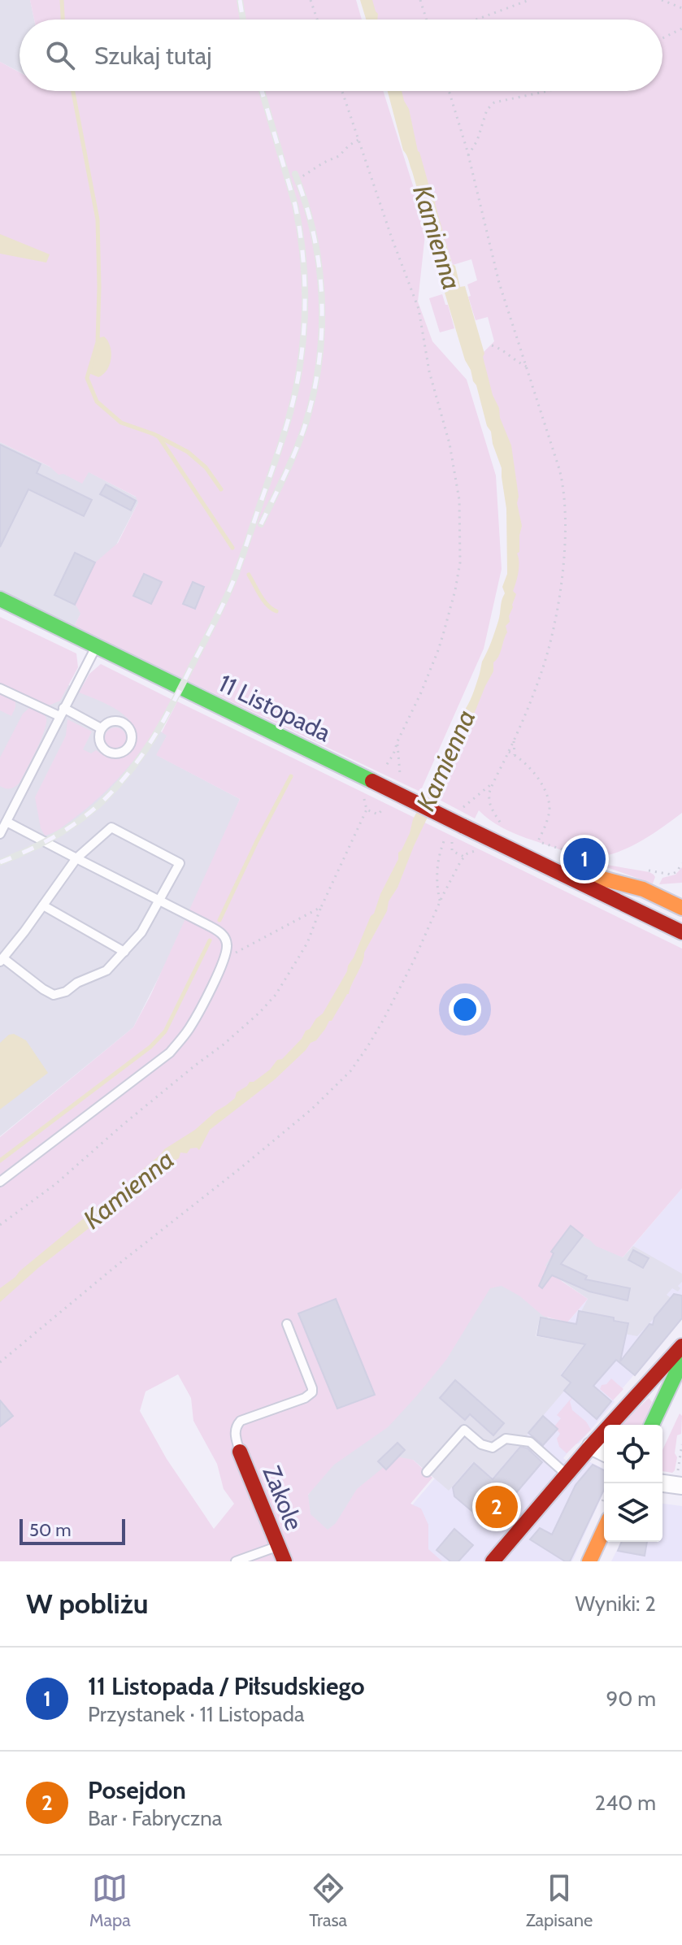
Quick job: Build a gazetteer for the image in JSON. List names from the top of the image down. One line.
{"streets":{"street":["11 Listopada","Zakole"]},"water":["Kamienna"],"scale_bar":"50 m","page":{"search":"Szukaj tutaj","pins":["1","2"],"scale":"50 m","heading":["W pobliżu","Wyniki: 2"],"list":[{"mark":"1","name":"11 Listopada / Piłsudskiego","note":"Przystanek · 11 Listopada","value":"90 m"},{"mark":"2","name":"Posejdon","note":"Bar · Fabryczna","value":"240 m"}],"nav":["Mapa","Trasa","Zapisane"]}}
